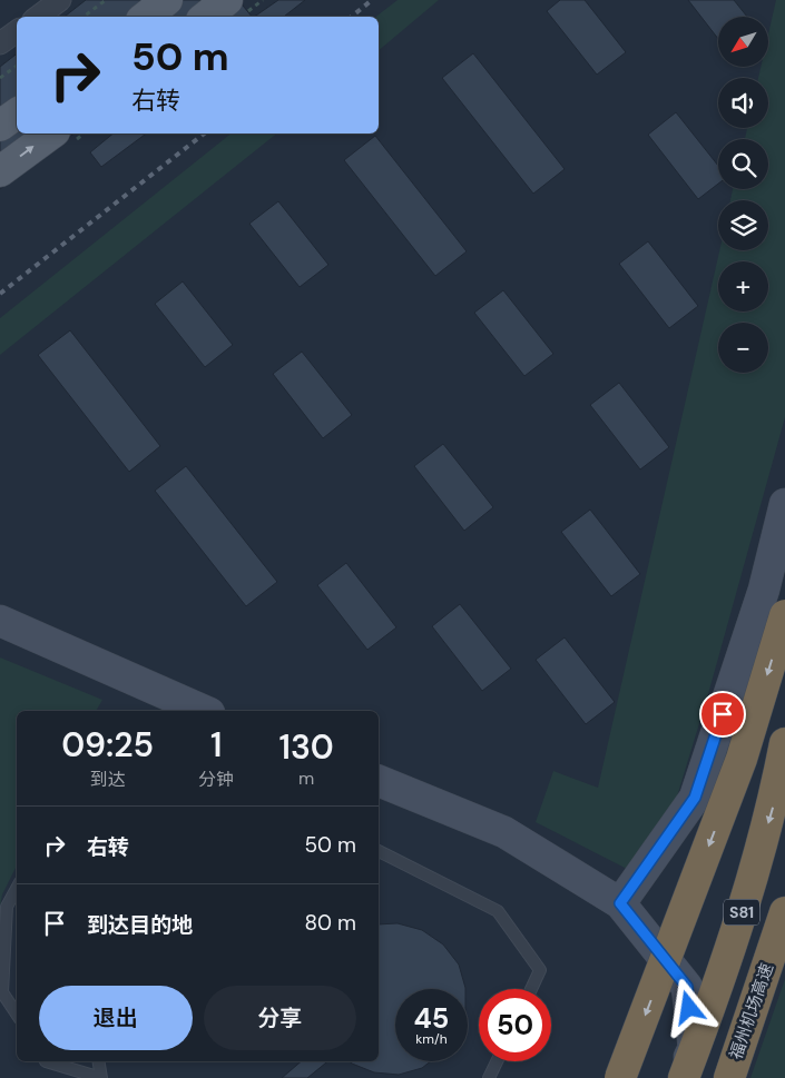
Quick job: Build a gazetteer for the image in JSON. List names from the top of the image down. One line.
{"streets":{"highway":["S81","福州机场高速"]},"north":"bottom left","page":{"map_buttons":["+","−"],"turn":["50 m","右转"],"eta":["09:25","到达","1","分钟","130","m"],"list":[{"name":"右转","value":"50 m"},{"name":"到达目的地","value":"80 m"}],"buttons":["退出","分享"],"speed":"45 km/h","limit":"50"}}
